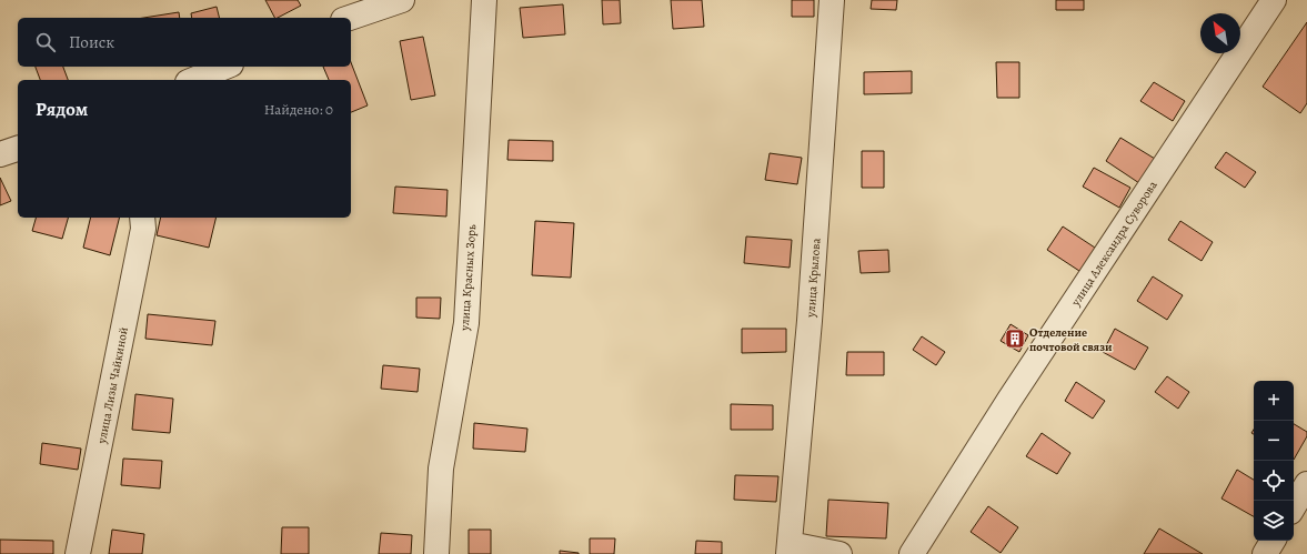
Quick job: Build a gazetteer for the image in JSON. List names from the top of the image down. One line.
{"streets":{"street":["улица Александра Суворова","улица Красных Зорь","улица Крылова","улица Лизы Чайкиной"]},"places":{"building":["Отделение почтовой связи"]},"north":"top left","page":{"search":"Поиск","heading":["Рядом","Найдено: 0"],"map_buttons":["+","−"]}}
